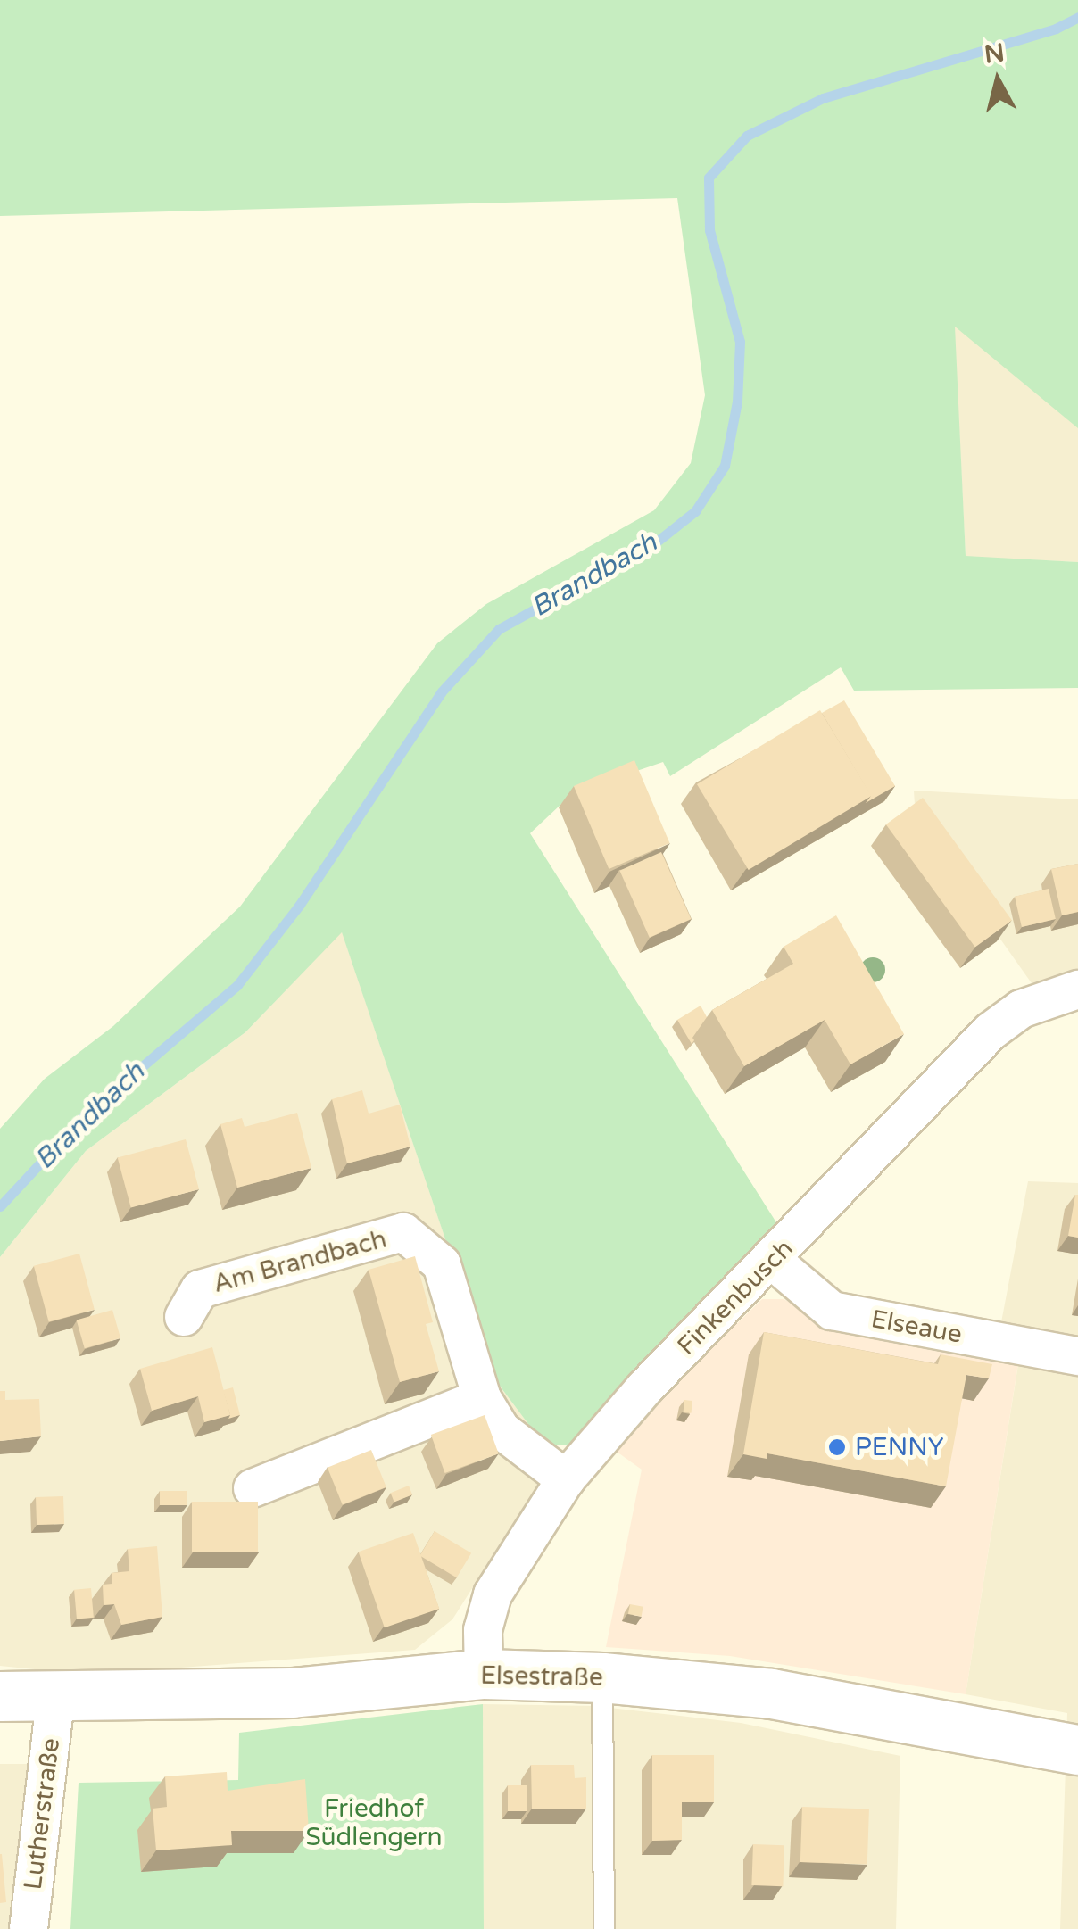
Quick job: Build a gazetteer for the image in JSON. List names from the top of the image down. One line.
{"streets":{"main road":["Elsestraße"],"street":["Am Brandbach","Finkenbusch","Elseaue","Lutherstraße"]},"crossings":[["Am Brandbach","Finkenbusch"],["Finkenbusch","Elseaue"],["Finkenbusch","Elsestraße"],["Elsestraße","Lutherstraße"]],"water":["Brandbach"],"parks":["Friedhof Südlengern"],"places":["PENNY"],"north":"top"}
